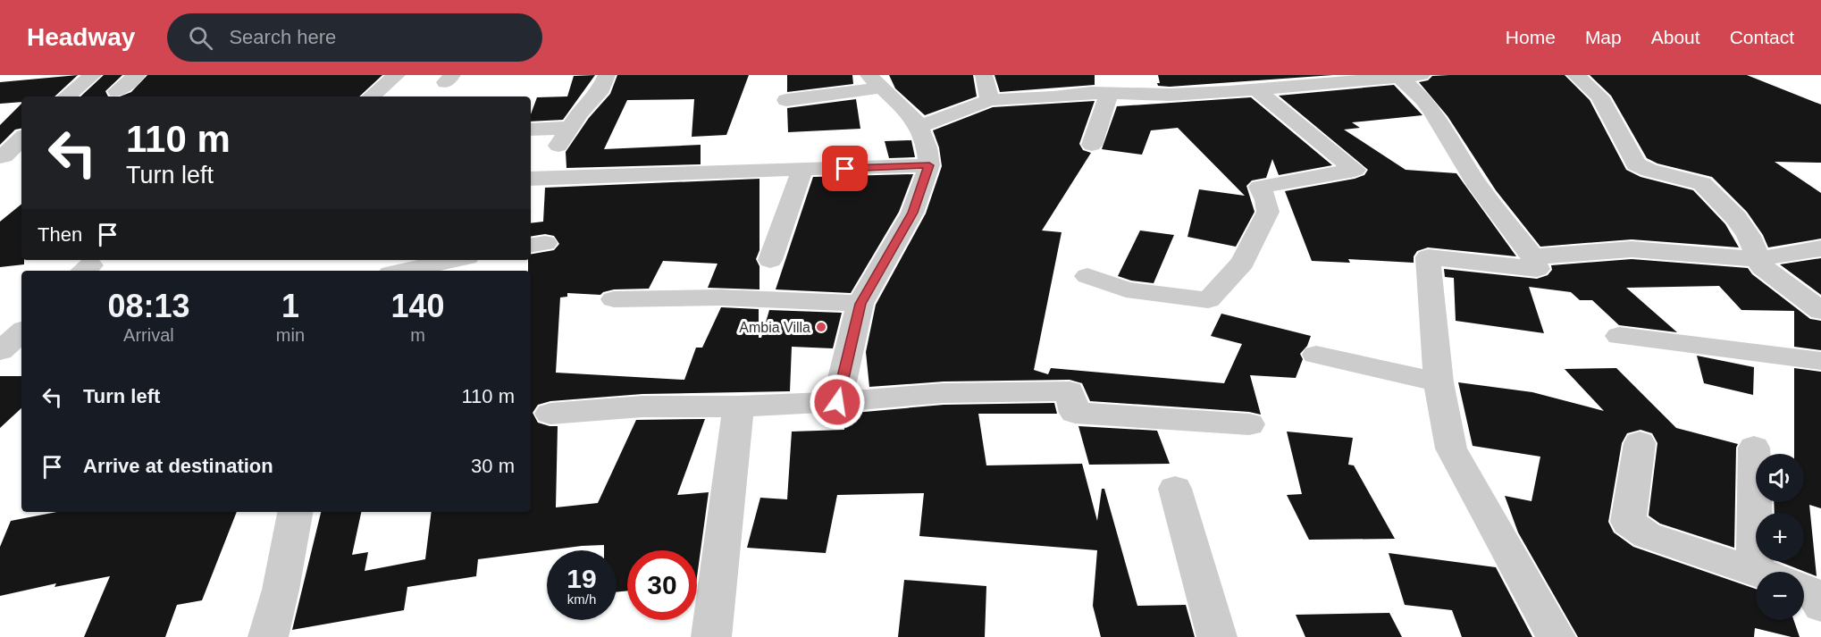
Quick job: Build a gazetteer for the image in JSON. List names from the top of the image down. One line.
{"places":["Ambia Villa"],"page":{"header":"Headway","search":"Search here","nav":["Home","Map","About","Contact"],"turn":["110 m","Turn left"],"then":"Then","eta":["08:13","Arrival","1","min","140","m"],"list":[{"name":"Turn left","value":"110 m"},{"name":"Arrive at destination","value":"30 m"}],"map_buttons":["+","−"],"speed":"19 km/h","limit":"30"}}
